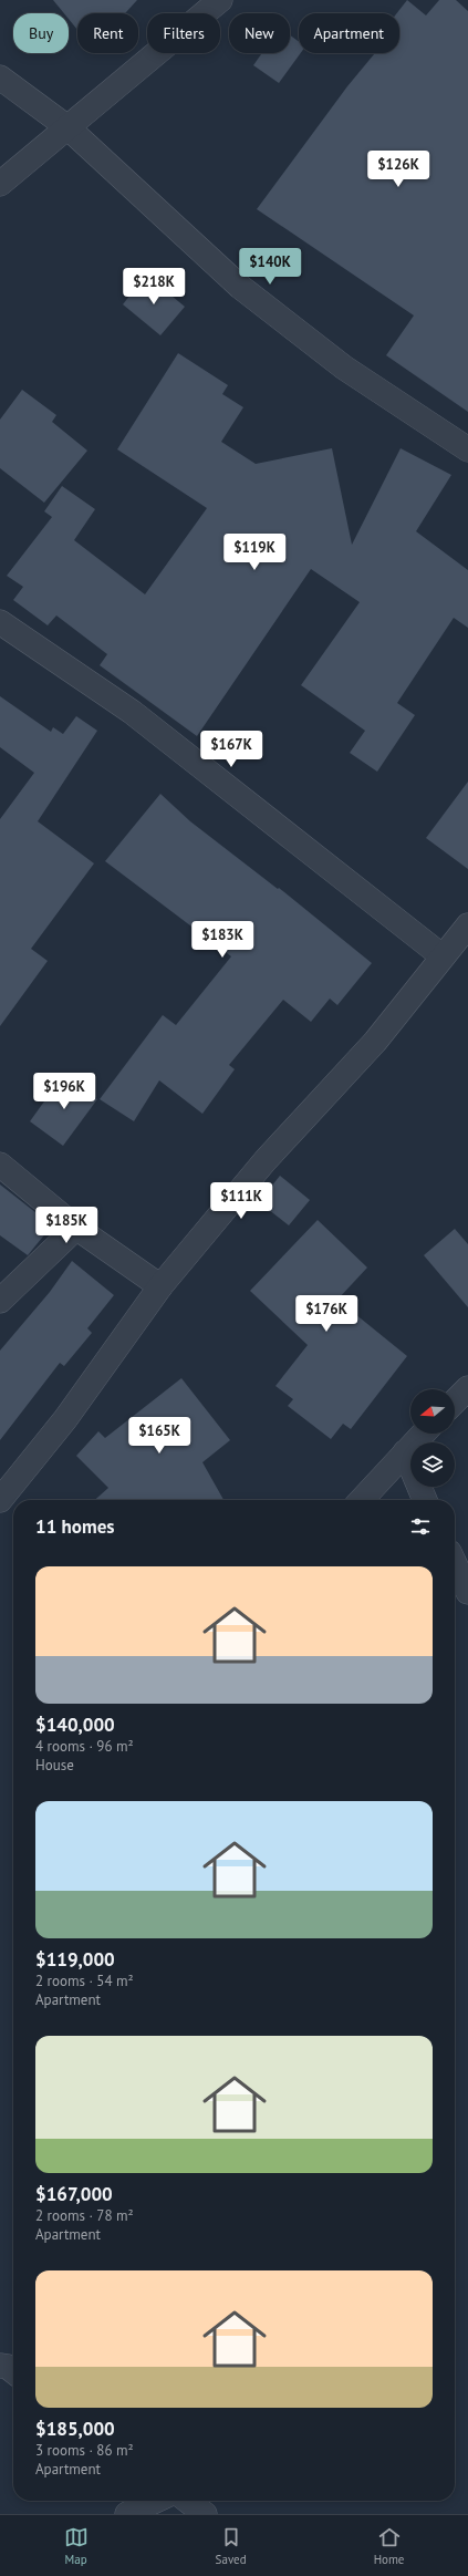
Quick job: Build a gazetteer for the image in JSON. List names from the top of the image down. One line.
{"north":"left","page":{"chip":["Buy","Rent","Filters","New","Apartment"],"price":["$126K","$140K","$218K","$119K","$167K","$183K","$196K","$111K","$185K","$176K","$165K"],"heading":"11 homes","list":[{"name":"$140,000","note":"4 rooms · 96 m² · House"},{"name":"$119,000","note":"2 rooms · 54 m² · Apartment"},{"name":"$167,000","note":"2 rooms · 78 m² · Apartment"},{"name":"$185,000","note":"3 rooms · 86 m² · Apartment"}],"tabs":["Map","Saved","Home"]}}
